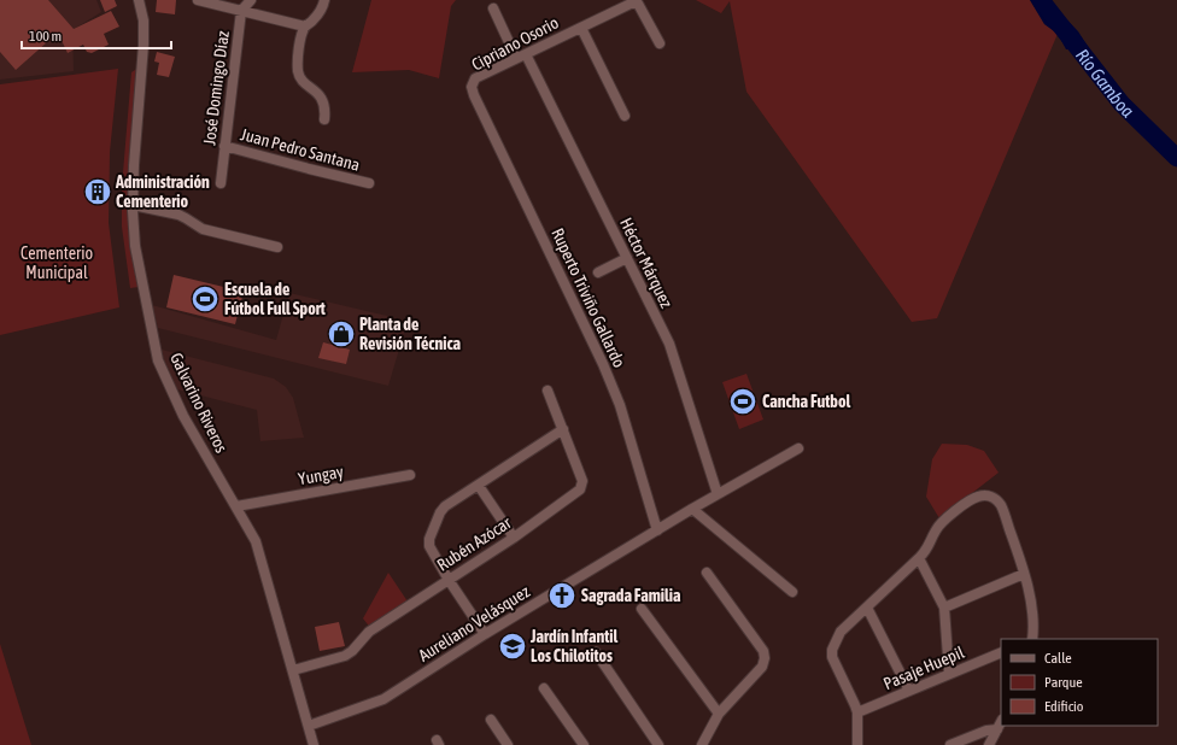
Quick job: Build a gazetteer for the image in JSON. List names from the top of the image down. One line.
{"streets":{"street":["Cipriano Osorio","José Domingo Díaz","Juan Pedro Santana","Héctor Márquez","Ruperto Triviño Gallardo","Galvarino Riveros","Yungay","Rubén Azócar","Aureliano Velásquez","Pasaje Huepil"]},"crossings":[["Cipriano Osorio","Héctor Márquez"],["Cipriano Osorio","Ruperto Triviño Gallardo"],["José Domingo Díaz","Juan Pedro Santana"],["Héctor Márquez","Aureliano Velásquez"],["Ruperto Triviño Gallardo","Aureliano Velásquez"],["Galvarino Riveros","Yungay"],["Galvarino Riveros","Rubén Azócar"],["Galvarino Riveros","Aureliano Velásquez"]],"water":["Río Gamboa"],"parks":["Cementerio Municipal"],"places":{"building":["Administración Cementerio"],"sports":["Escuela de Fútbol Full Sport","Cancha Futbol"],"shop":["Planta de Revisión Técnica"],"church":["Sagrada Familia"],"school or university":["Jardín Infantil Los Chilotitos"]},"legend":["Calle","Parque","Edificio"],"scale_bar":"100 m"}
